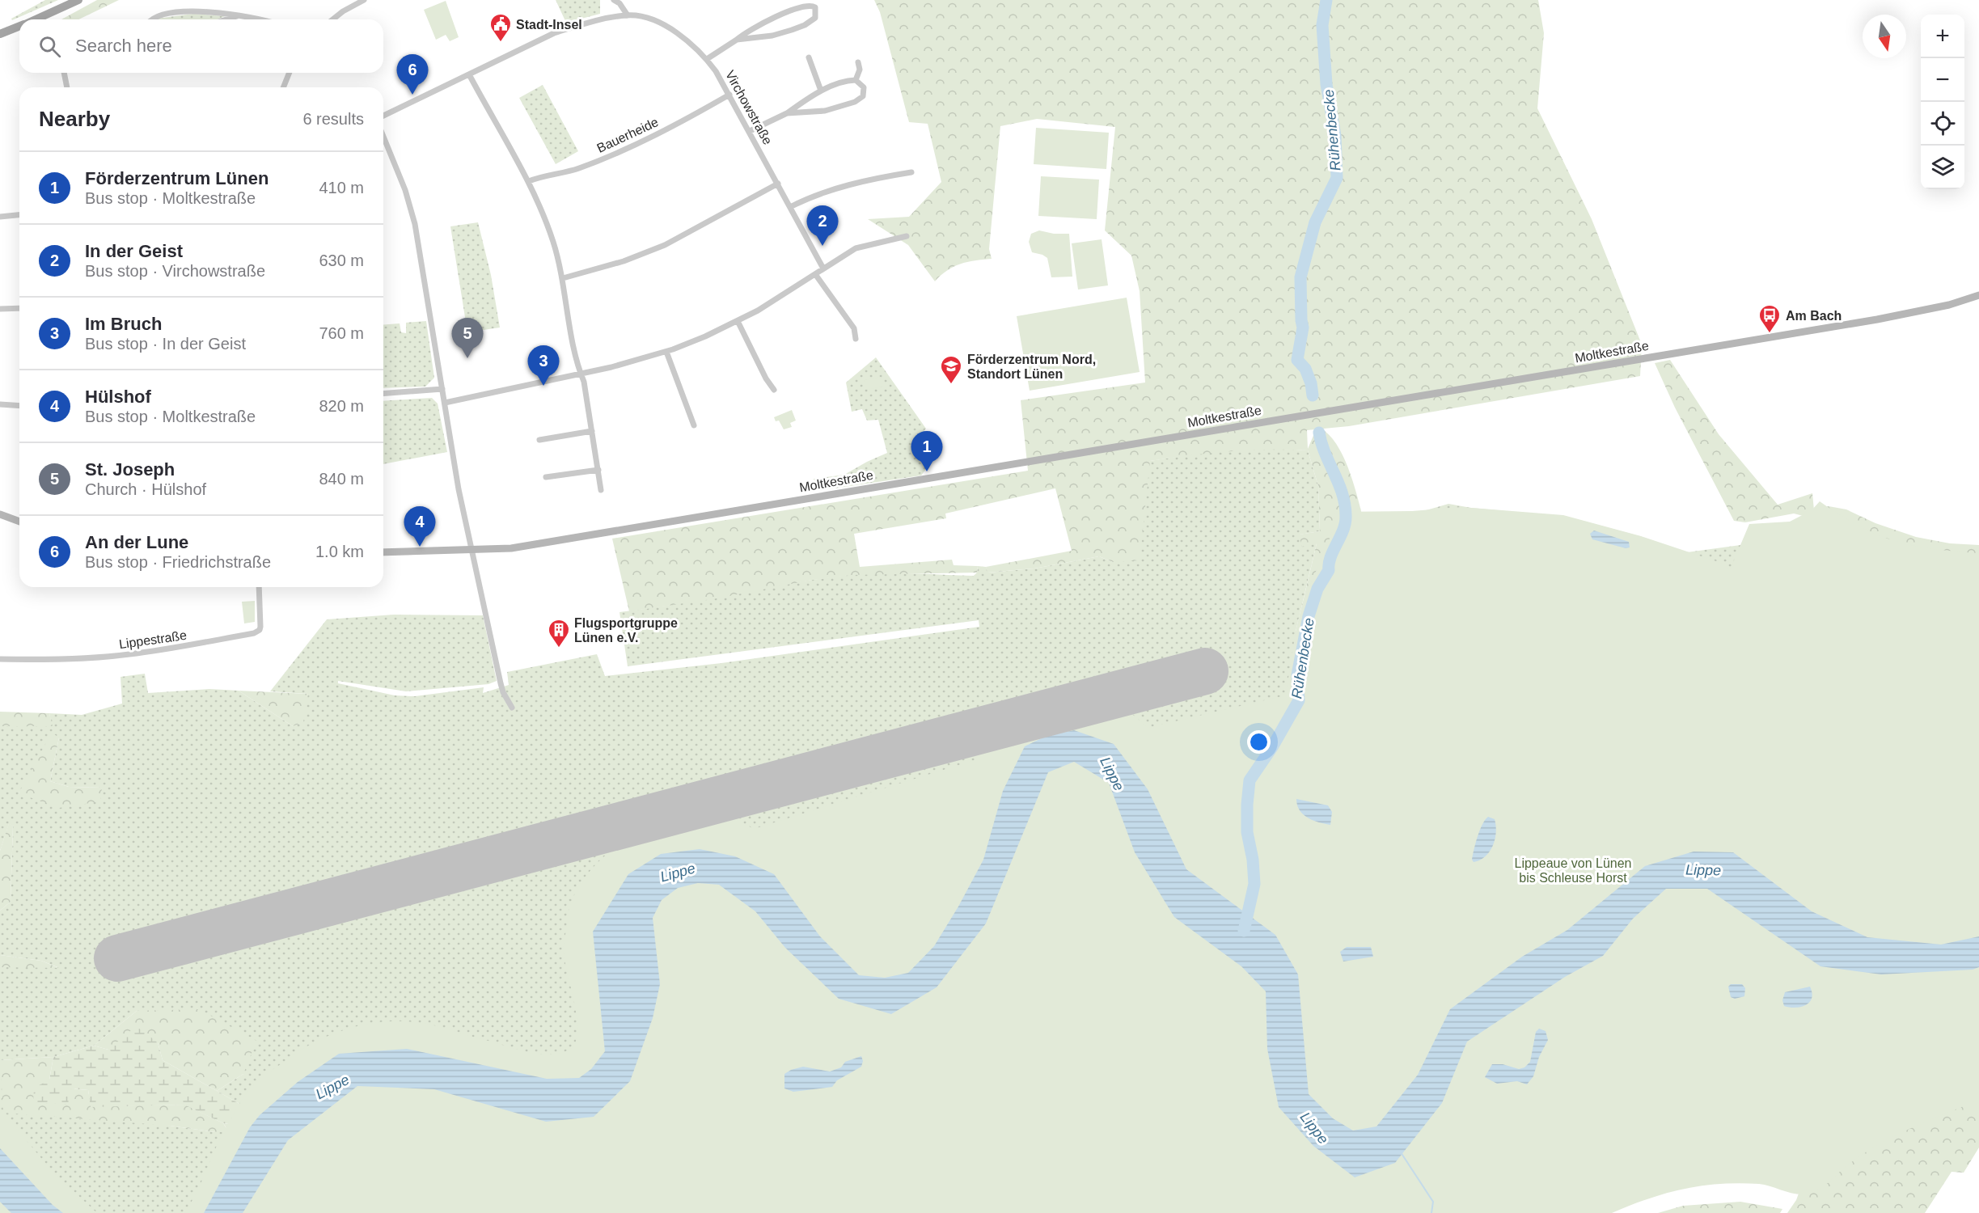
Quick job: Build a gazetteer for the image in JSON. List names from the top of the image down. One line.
{"streets":{"street":["Virchowstraße","Bauerheide","Moltkestraße","Lippestraße"]},"crossings":[["Virchowstraße","Bauerheide"]],"water":["Rühenbecke","Lippe"],"parks":["Lippeaue von Lünen bis Schleuse Horst"],"places":{"public building":["Stadt-Insel"],"bus stop":["Am Bach"],"school or university":["Förderzentrum Nord, Standort Lünen"],"building":["Flugsportgruppe Lünen e.V."]},"north":"bottom","page":{"map_buttons":["+","−"],"search":"Search here","pins":["6","2","5","3","1","4"],"heading":["Nearby","6 results"],"list":[{"mark":"1","name":"Förderzentrum Lünen","note":"Bus stop · Moltkestraße","value":"410 m"},{"mark":"2","name":"In der Geist","note":"Bus stop · Virchowstraße","value":"630 m"},{"mark":"3","name":"Im Bruch","note":"Bus stop · In der Geist","value":"760 m"},{"mark":"4","name":"Hülshof","note":"Bus stop · Moltkestraße","value":"820 m"},{"mark":"5","name":"St. Joseph","note":"Church · Hülshof","value":"840 m"},{"mark":"6","name":"An der Lune","note":"Bus stop · Friedrichstraße","value":"1.0 km"}]}}
